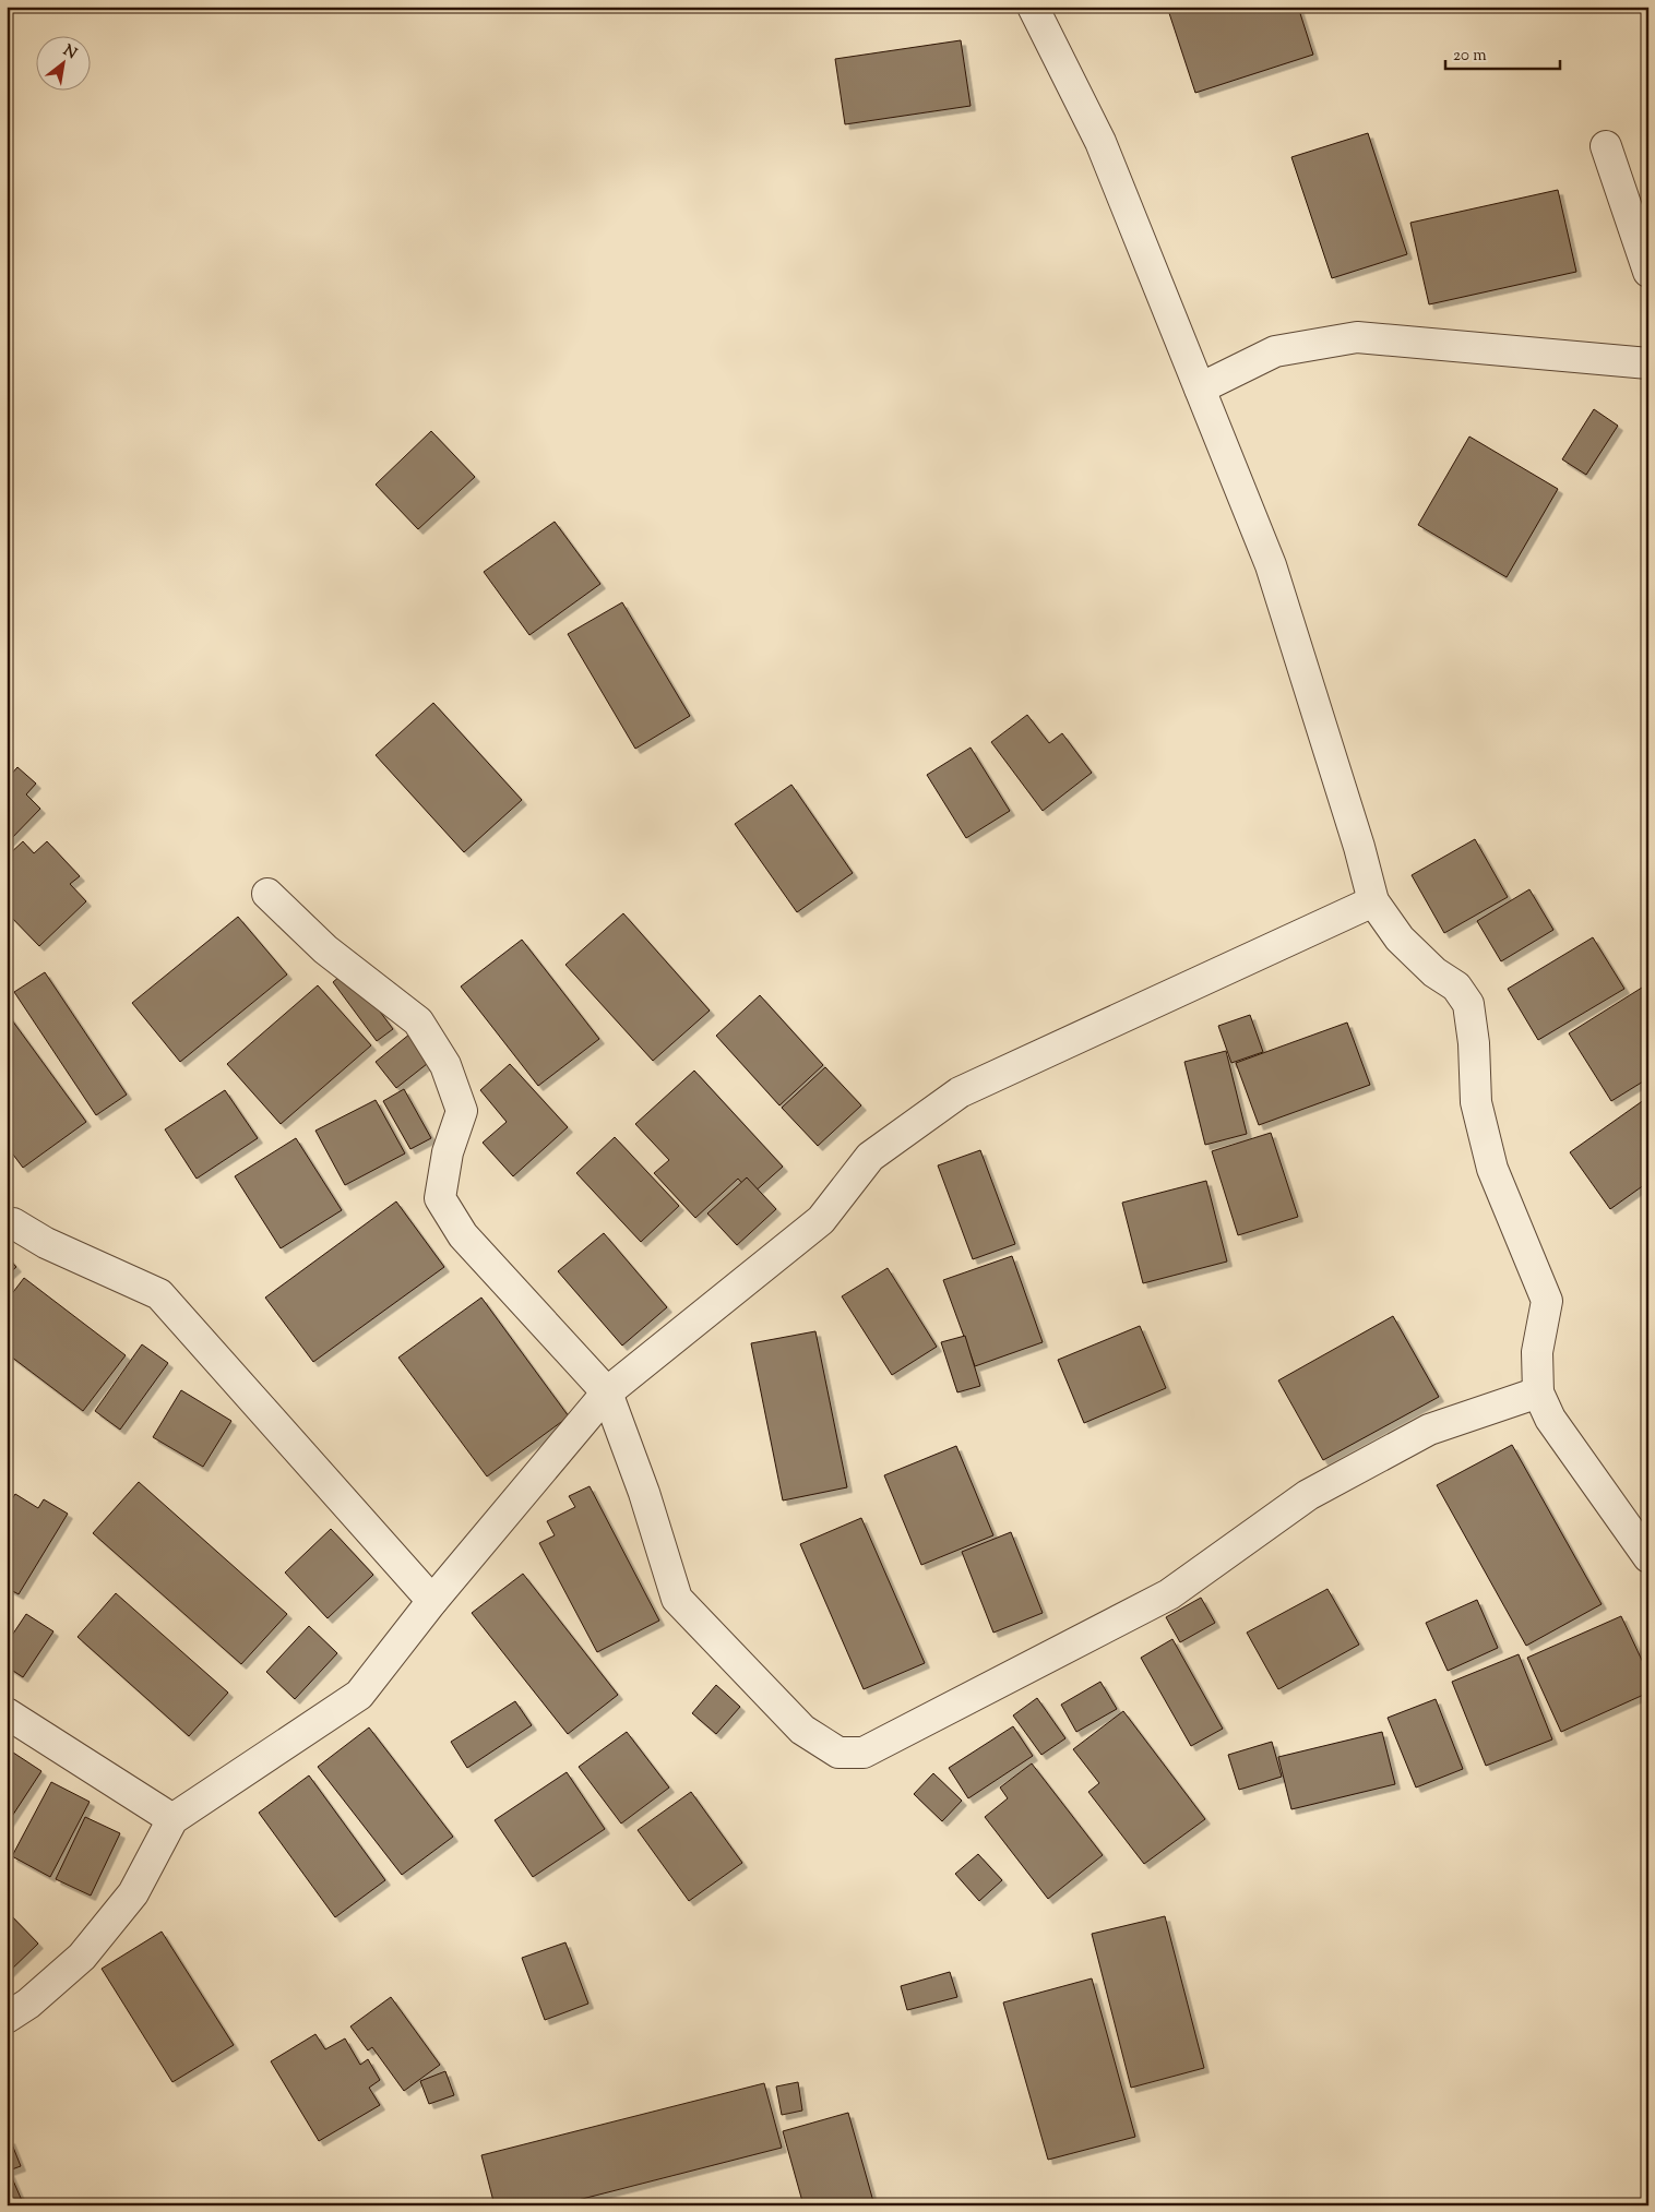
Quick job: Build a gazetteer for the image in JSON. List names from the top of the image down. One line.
{"scale_bar":"20 m","north":"top right"}
